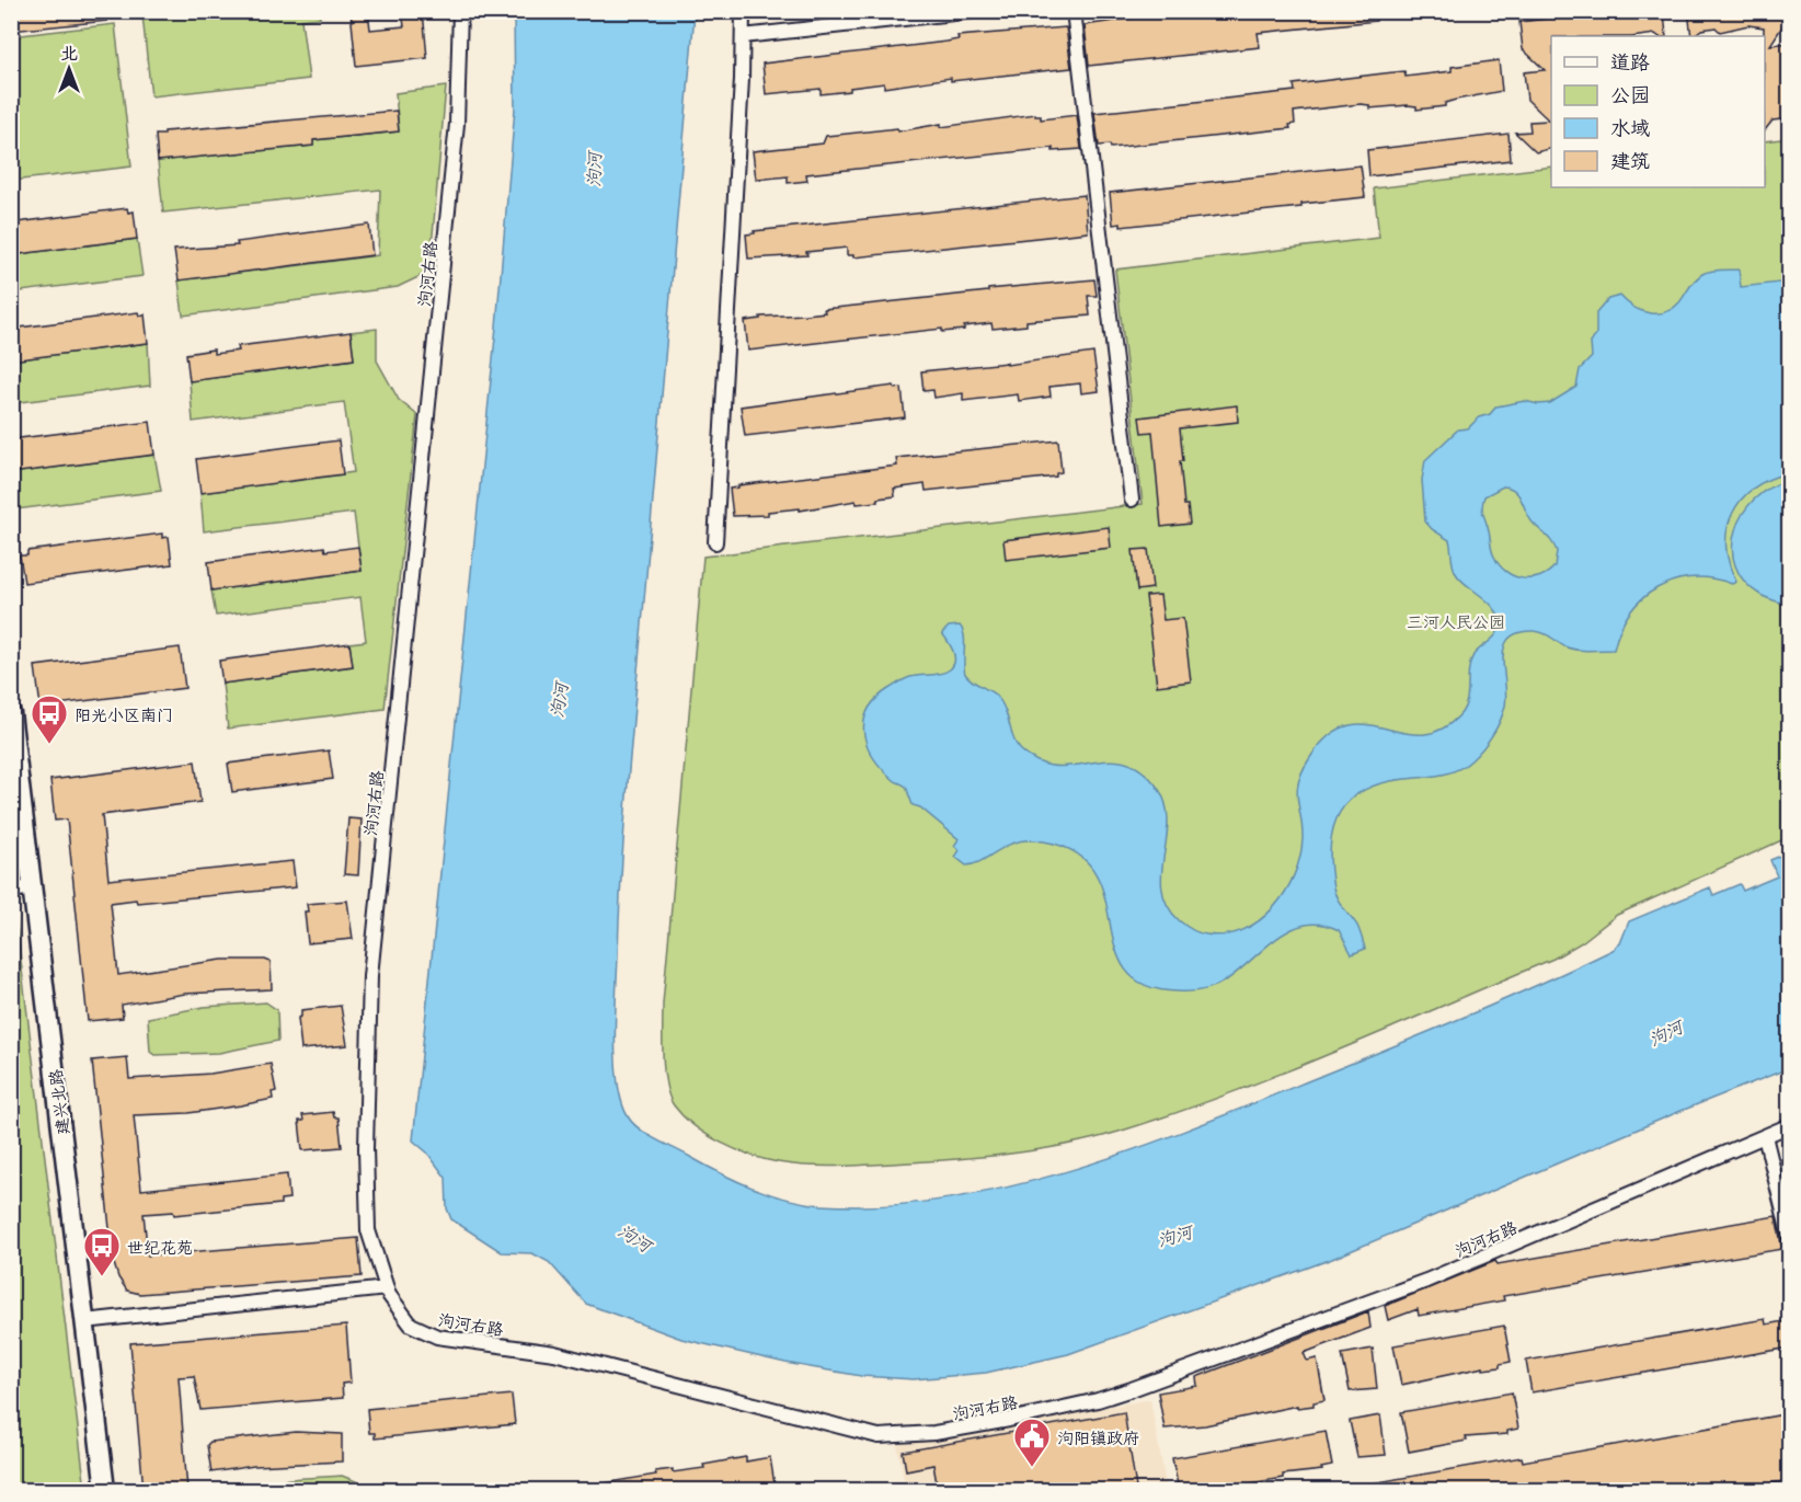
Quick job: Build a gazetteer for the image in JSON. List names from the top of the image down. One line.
{"streets":{"street":["泃河右路","建兴北路"]},"water":["泃河"],"parks":["三河人民公园"],"places":{"bus stop":["阳光小区南门","世纪花苑"],"public building":["泃阳镇政府"]},"legend":["道路","公园","水域","建筑"],"north":"top"}
